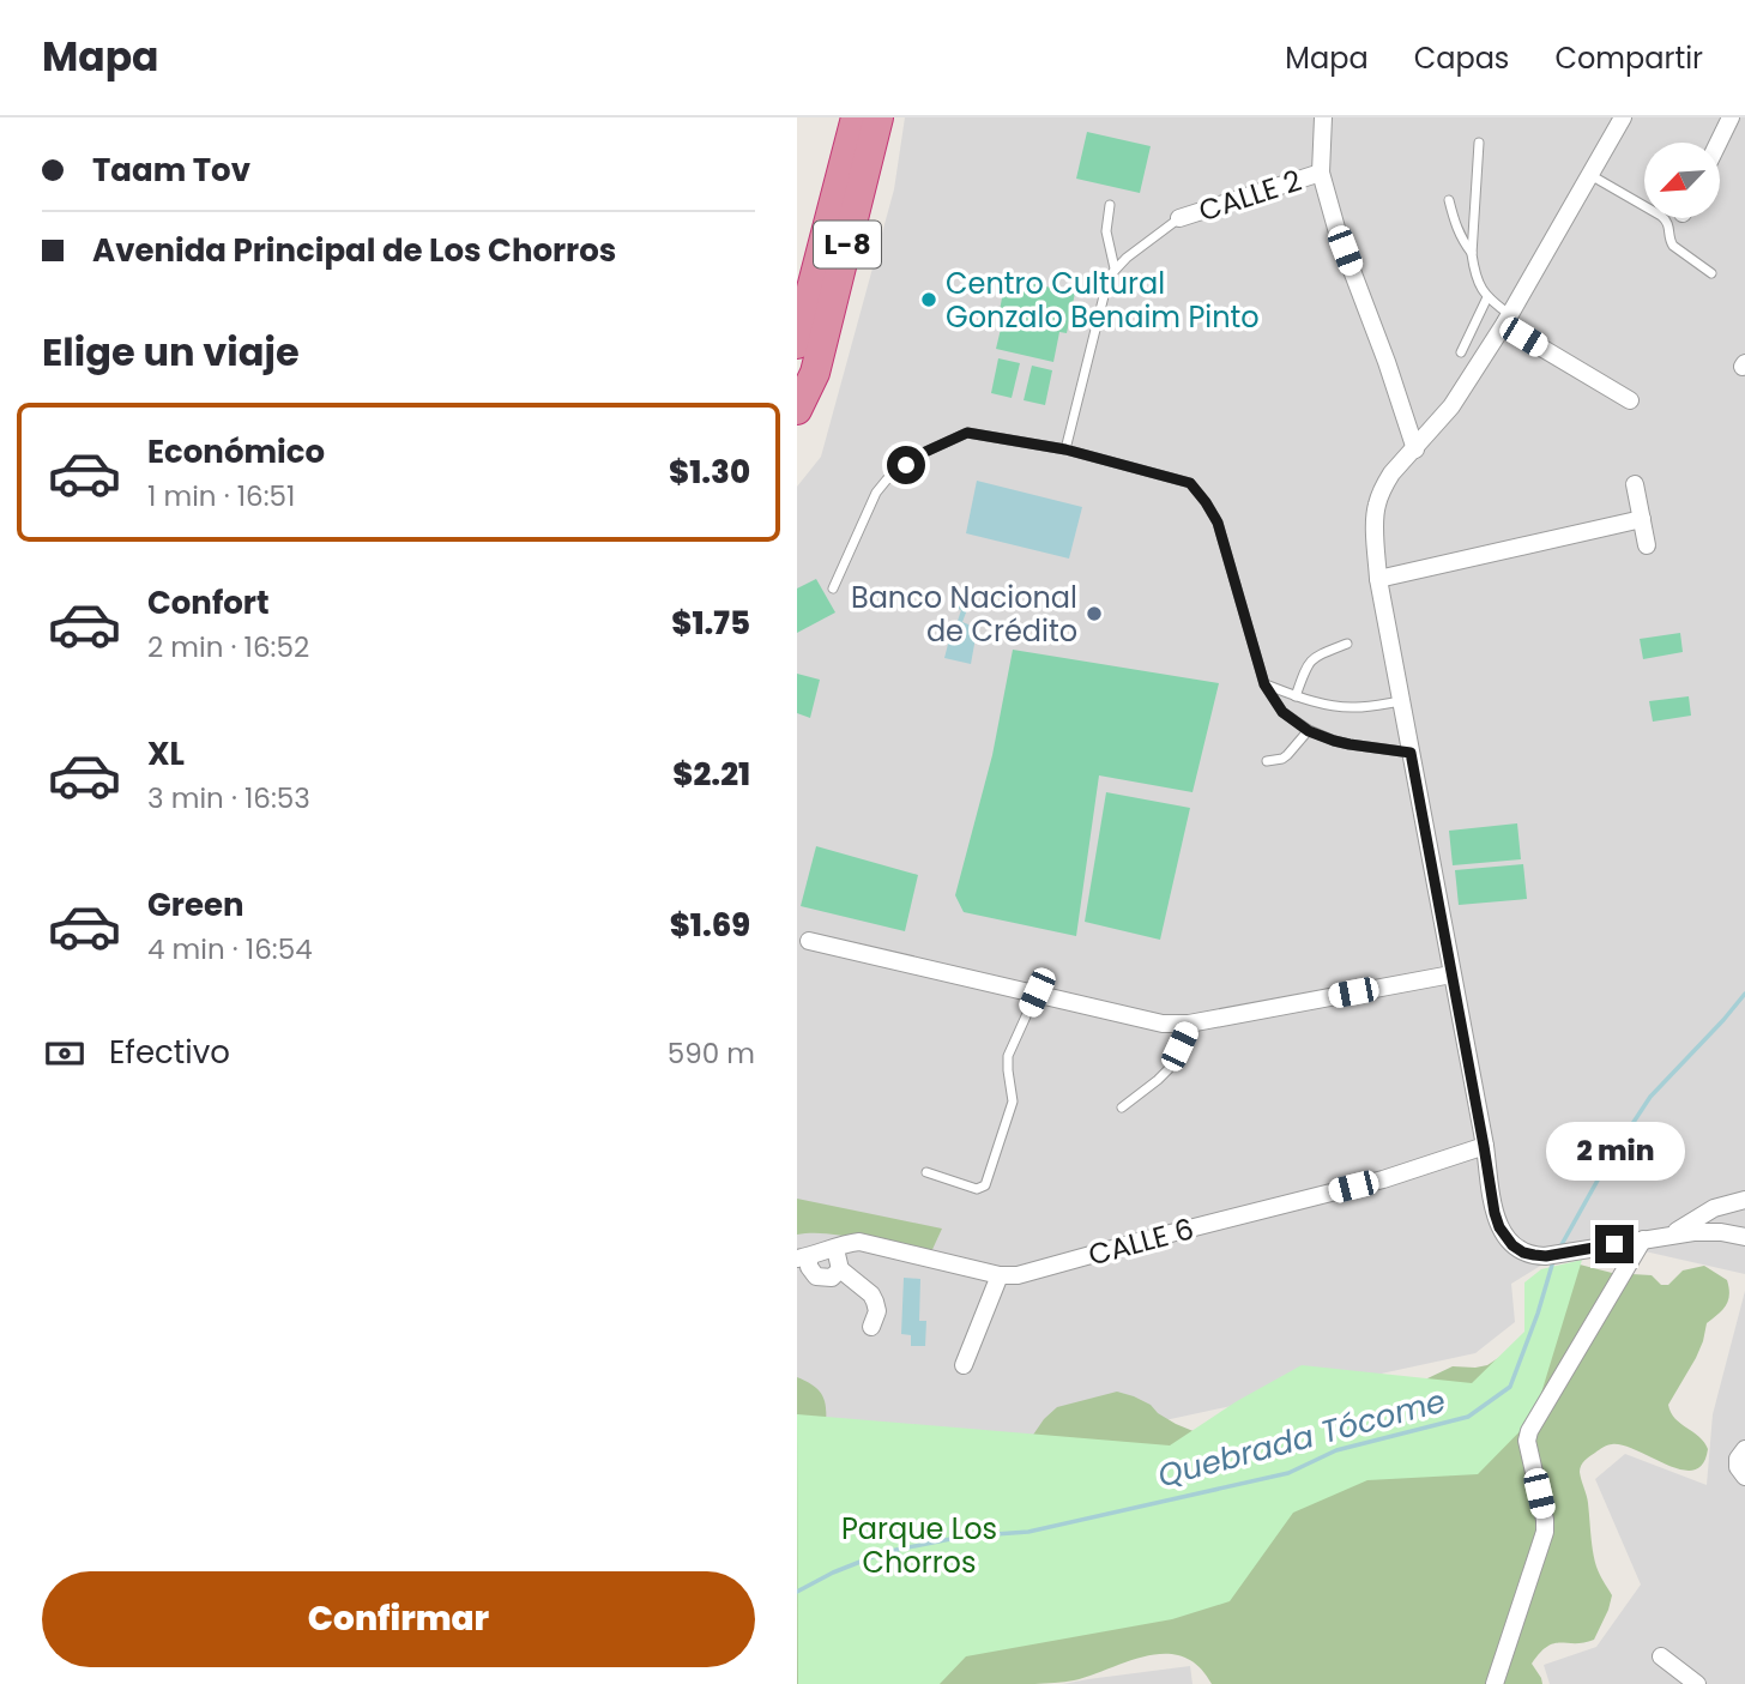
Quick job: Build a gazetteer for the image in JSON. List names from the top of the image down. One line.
{"streets":{"highway":["L-8"],"street":["CALLE 2","CALLE 6"]},"water":["Quebrada Tócome"],"parks":["Parque Los Chorros"],"places":["Centro Cultural Gonzalo Benaim Pinto","Banco Nacional de Crédito"],"north":"bottom left","page":{"header":"Mapa","nav":["Mapa","Capas","Compartir"],"banner":["Taam Tov","Avenida Principal de Los Chorros"],"heading":"Elige un viaje","list":[{"name":"Económico","note":"1 min · 16:51","value":"$1.30"},{"name":"Confort","note":"2 min · 16:52","value":"$1.75"},{"name":"XL","note":"3 min · 16:53","value":"$2.21"},{"name":"Green","note":"4 min · 16:54","value":"$1.69"}],"pay":["Efectivo","590 m"],"bubble":"2 min","buttons":"Confirmar"}}
